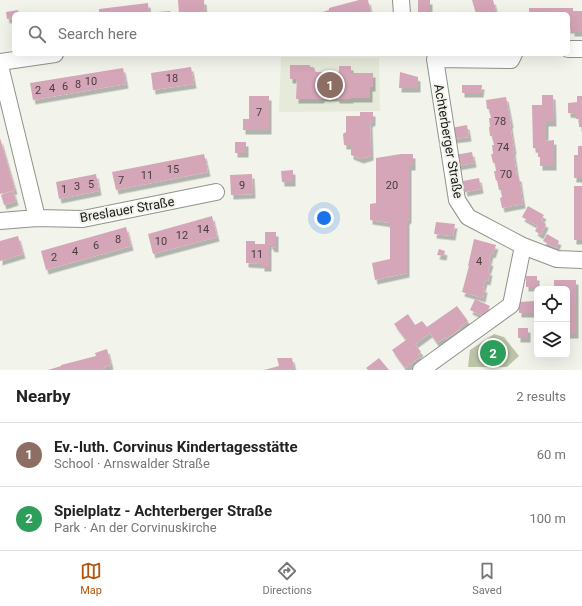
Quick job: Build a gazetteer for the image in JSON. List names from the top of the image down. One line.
{"streets":{"street":["Achterberger Straße","Breslauer Straße"]},"house_numbers":["18","10","8","6","4","2","7","78","74","15","70","11","7","5","9","20","3","1","14","12","8","10","6","4","11","2","4"],"page":{"search":"Search here","pins":["1","2"],"heading":["Nearby","2 results"],"list":[{"mark":"1","name":"Ev.-luth. Corvinus Kindertagesstätte","note":"School · Arnswalder Straße","value":"60 m"},{"mark":"2","name":"Spielplatz - Achterberger Straße","note":"Park · An der Corvinuskirche","value":"100 m"}],"nav":["Map","Directions","Saved"]}}
